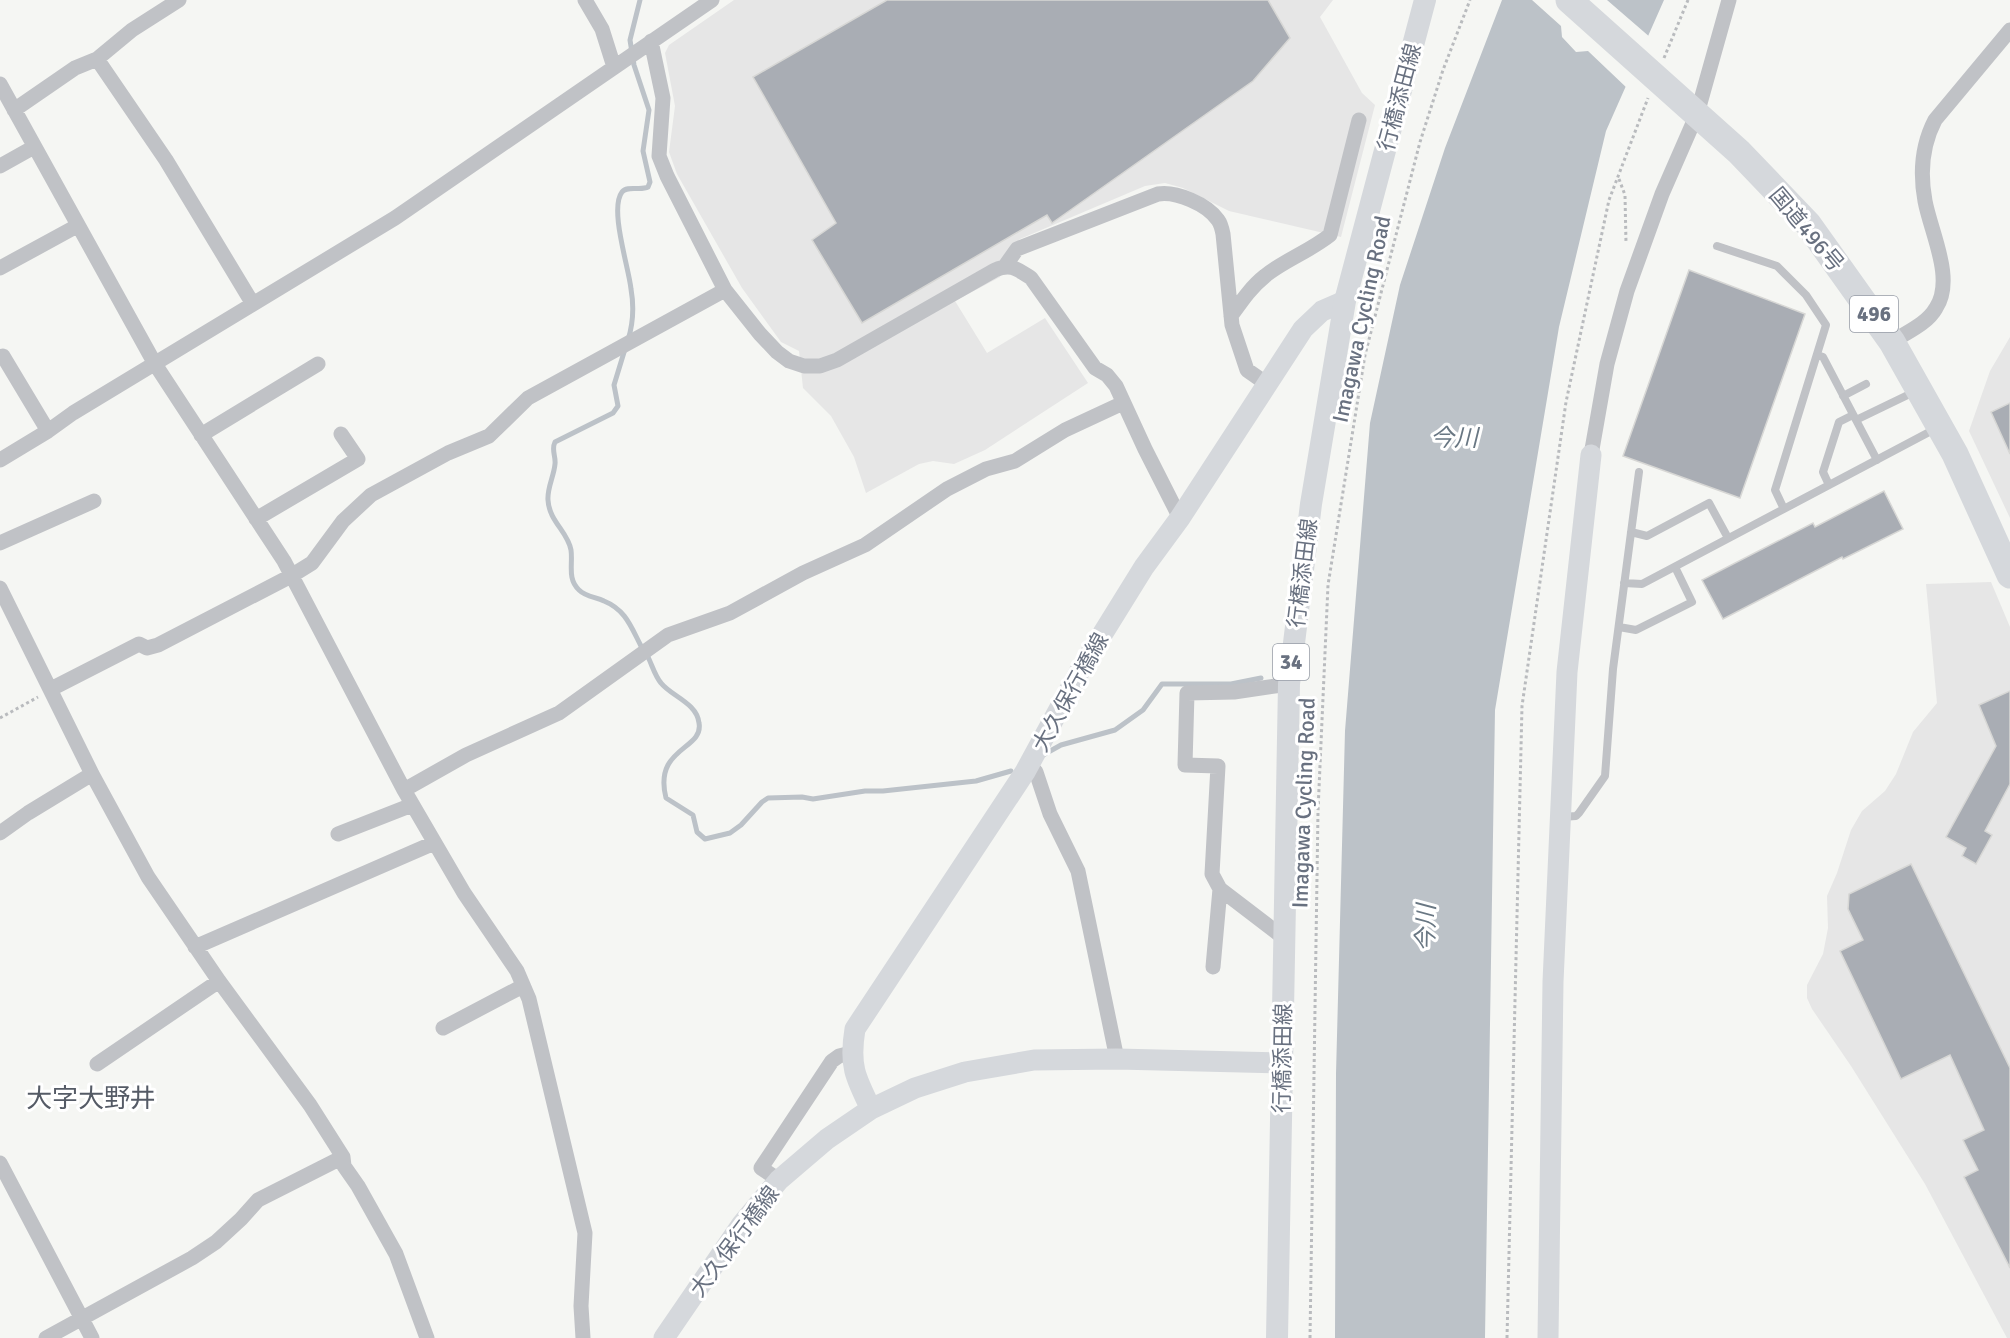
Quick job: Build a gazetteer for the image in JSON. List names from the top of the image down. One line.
{"streets":{"highway":["国道496号","496"],"main road":["行橋添田線","34","大久保行橋線"],"path":["Imagawa Cycling Road"]},"crossings":[["行橋添田線","大久保行橋線"]],"districts":["大字大野井"],"water":["今川"]}
